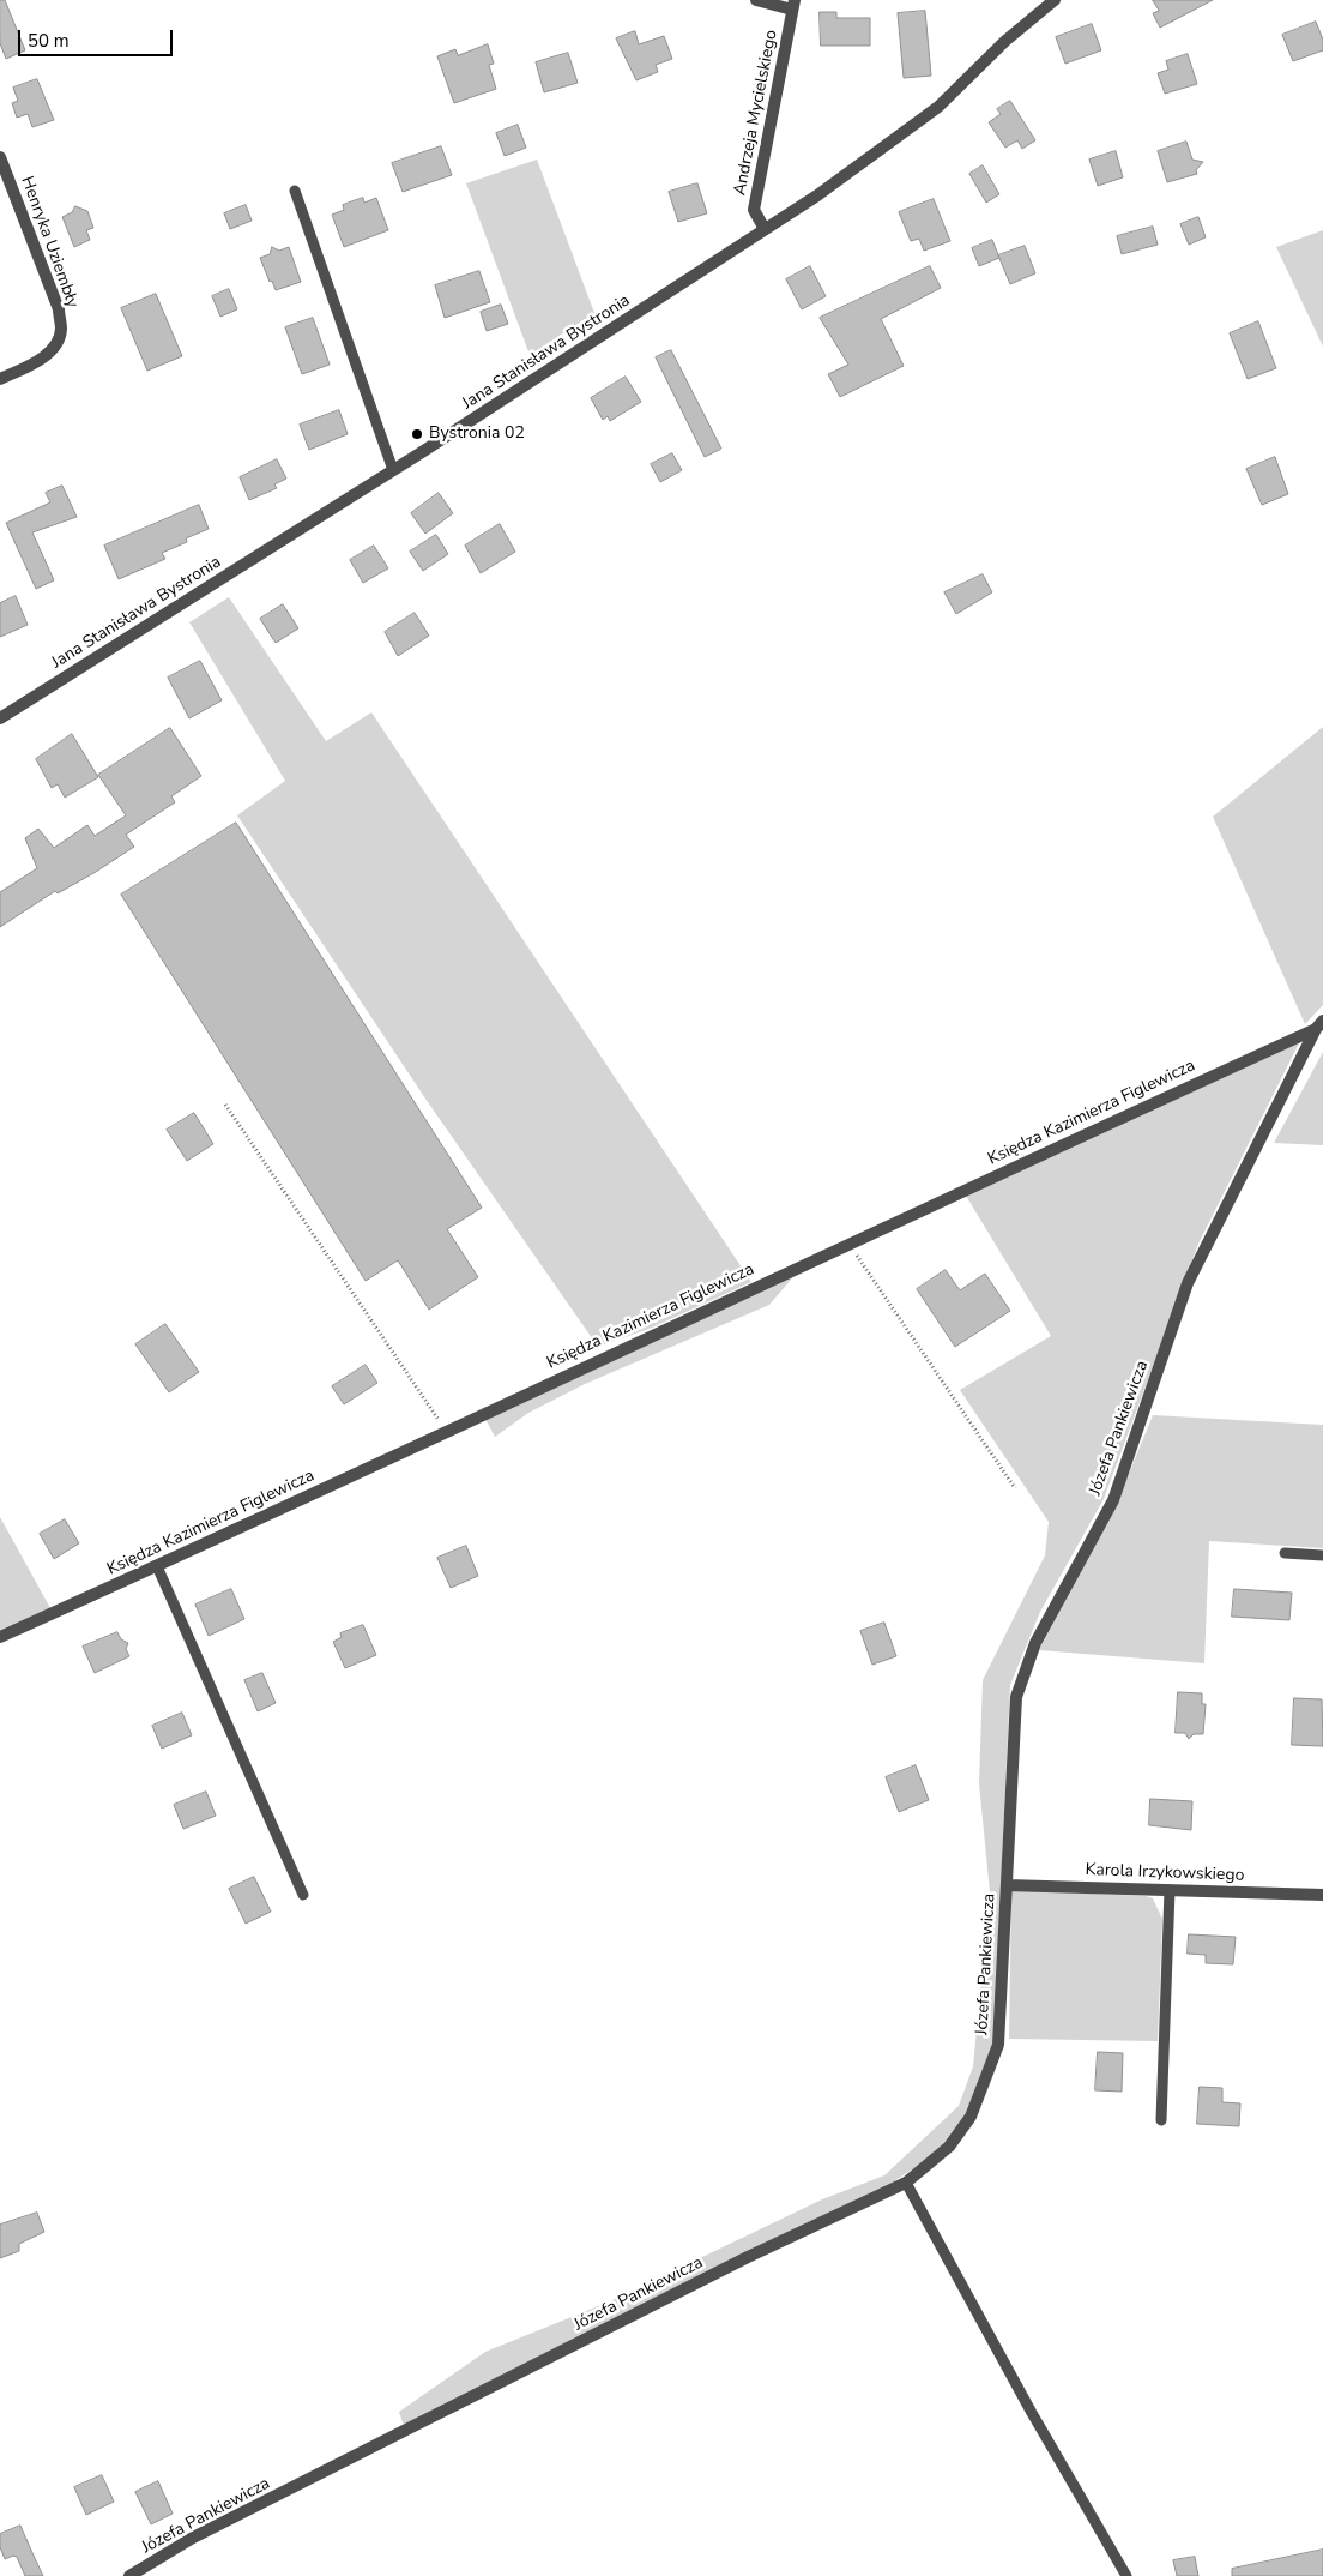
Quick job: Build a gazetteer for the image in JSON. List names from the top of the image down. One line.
{"streets":{"street":["Andrzeja Mycielskiego","Henryka Uziembły","Jana Stanisława Bystronia","Księdza Kazimierza Figlewicza","Józefa Pankiewicza","Karola Irzykowskiego"]},"crossings":[["Andrzeja Mycielskiego","Jana Stanisława Bystronia"],["Księdza Kazimierza Figlewicza","Józefa Pankiewicza"],["Józefa Pankiewicza","Karola Irzykowskiego"]],"places":["Bystronia 02"],"scale_bar":"50 m"}
